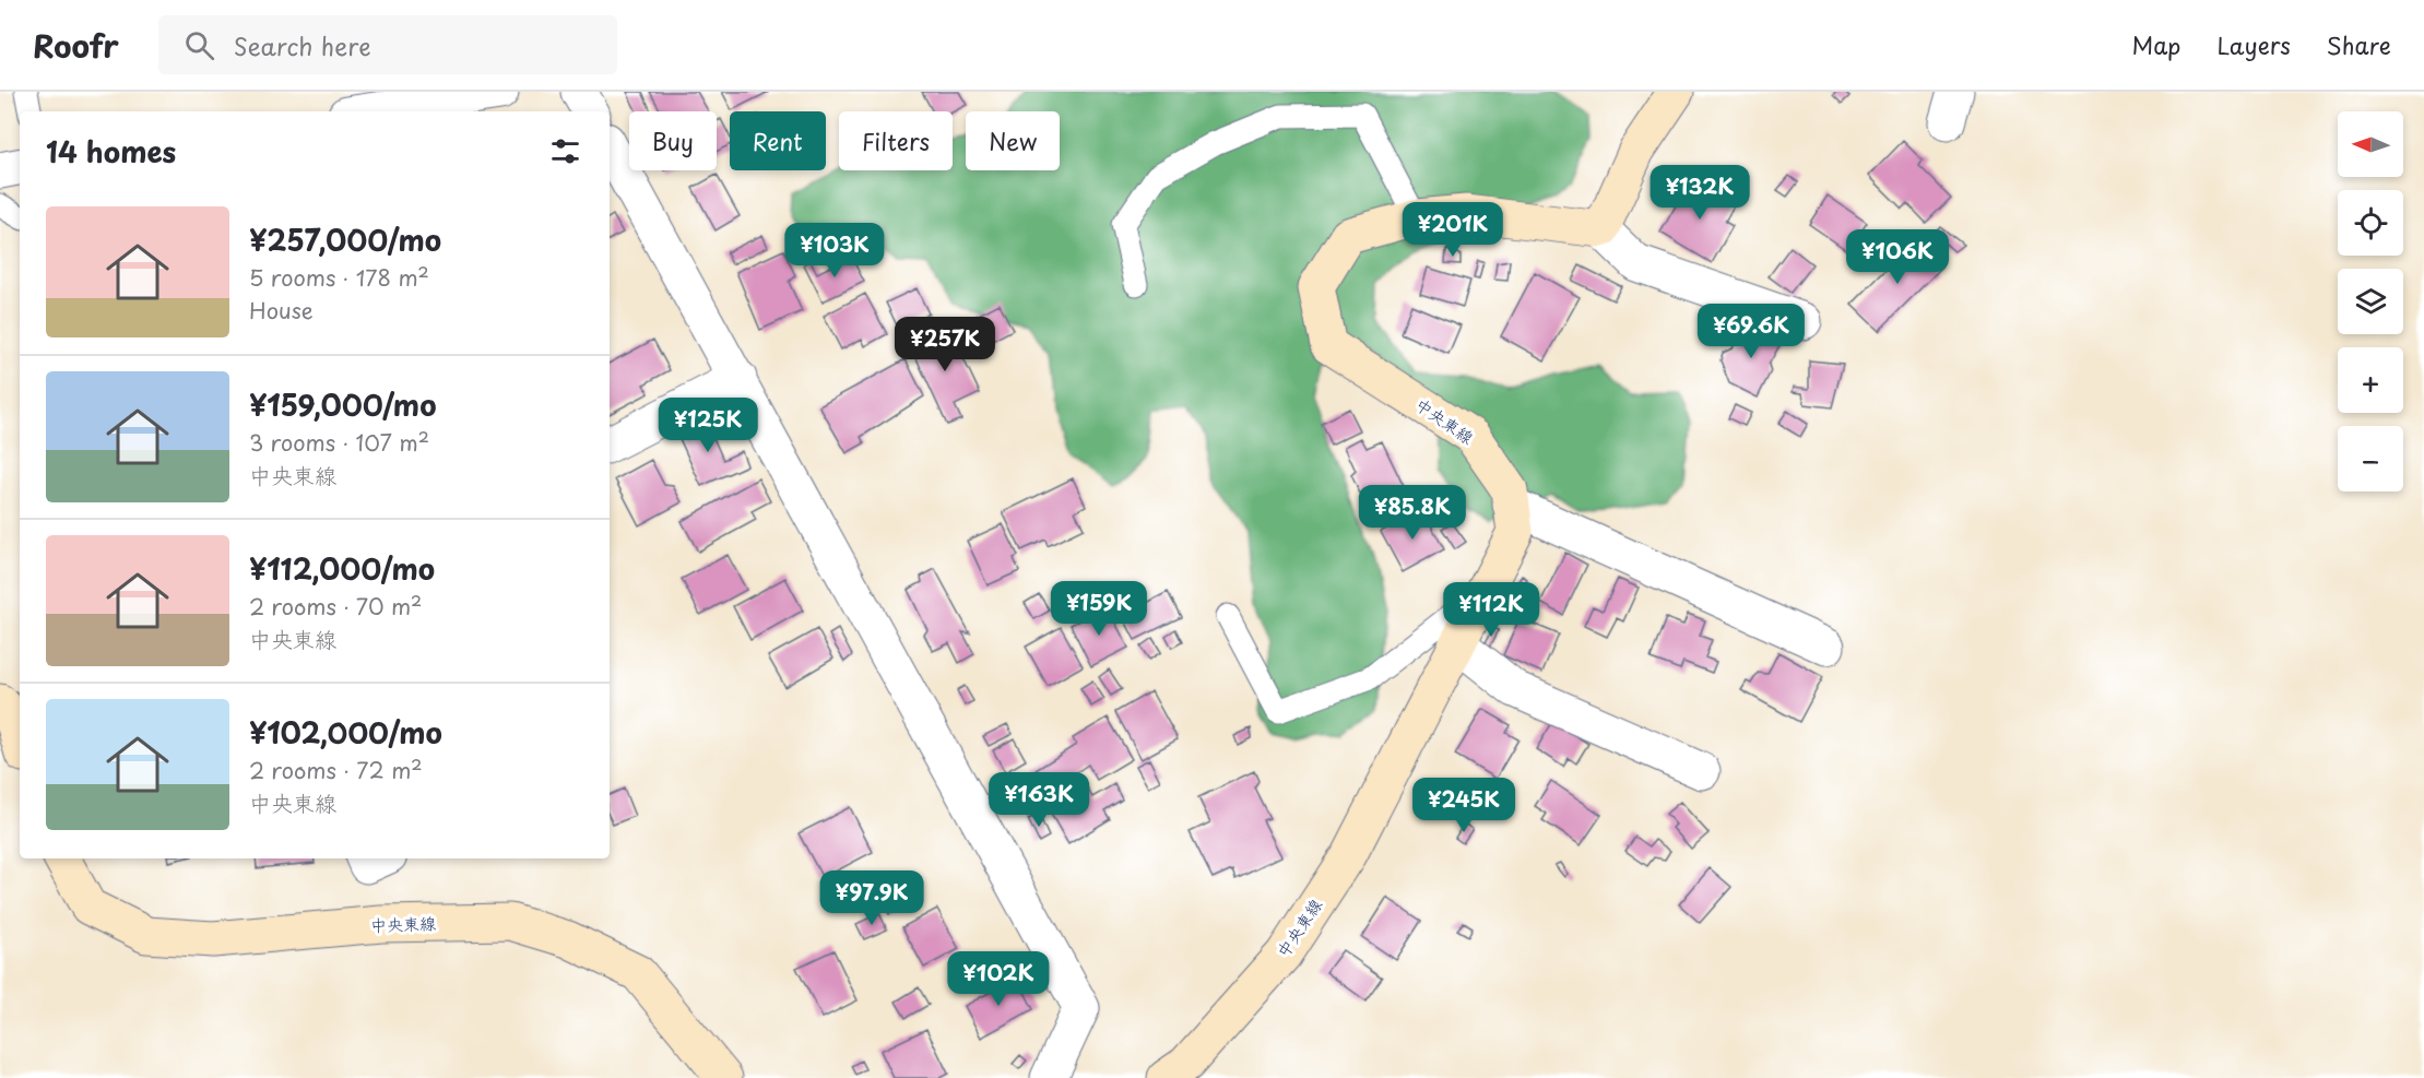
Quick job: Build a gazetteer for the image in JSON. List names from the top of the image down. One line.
{"streets":{"main road":["中央東線"]},"north":"left","page":{"header":"Roofr","search":"Search here","nav":["Map","Layers","Share"],"map_buttons":["+","−"],"chip":["Buy","Rent","Filters","New"],"heading":"14 homes","price":["¥132K","¥201K","¥103K","¥106K","¥69.6K","¥257K","¥125K","¥85.8K","¥159K","¥112K","¥163K","¥245K","¥97.9K","¥102K"],"list":[{"name":"¥257,000/mo","note":"5 rooms · 178 m² · House"},{"name":"¥159,000/mo","note":"3 rooms · 107 m² · 中央東線"},{"name":"¥112,000/mo","note":"2 rooms · 70 m² · 中央東線"},{"name":"¥102,000/mo","note":"2 rooms · 72 m² · 中央東線"}]}}
